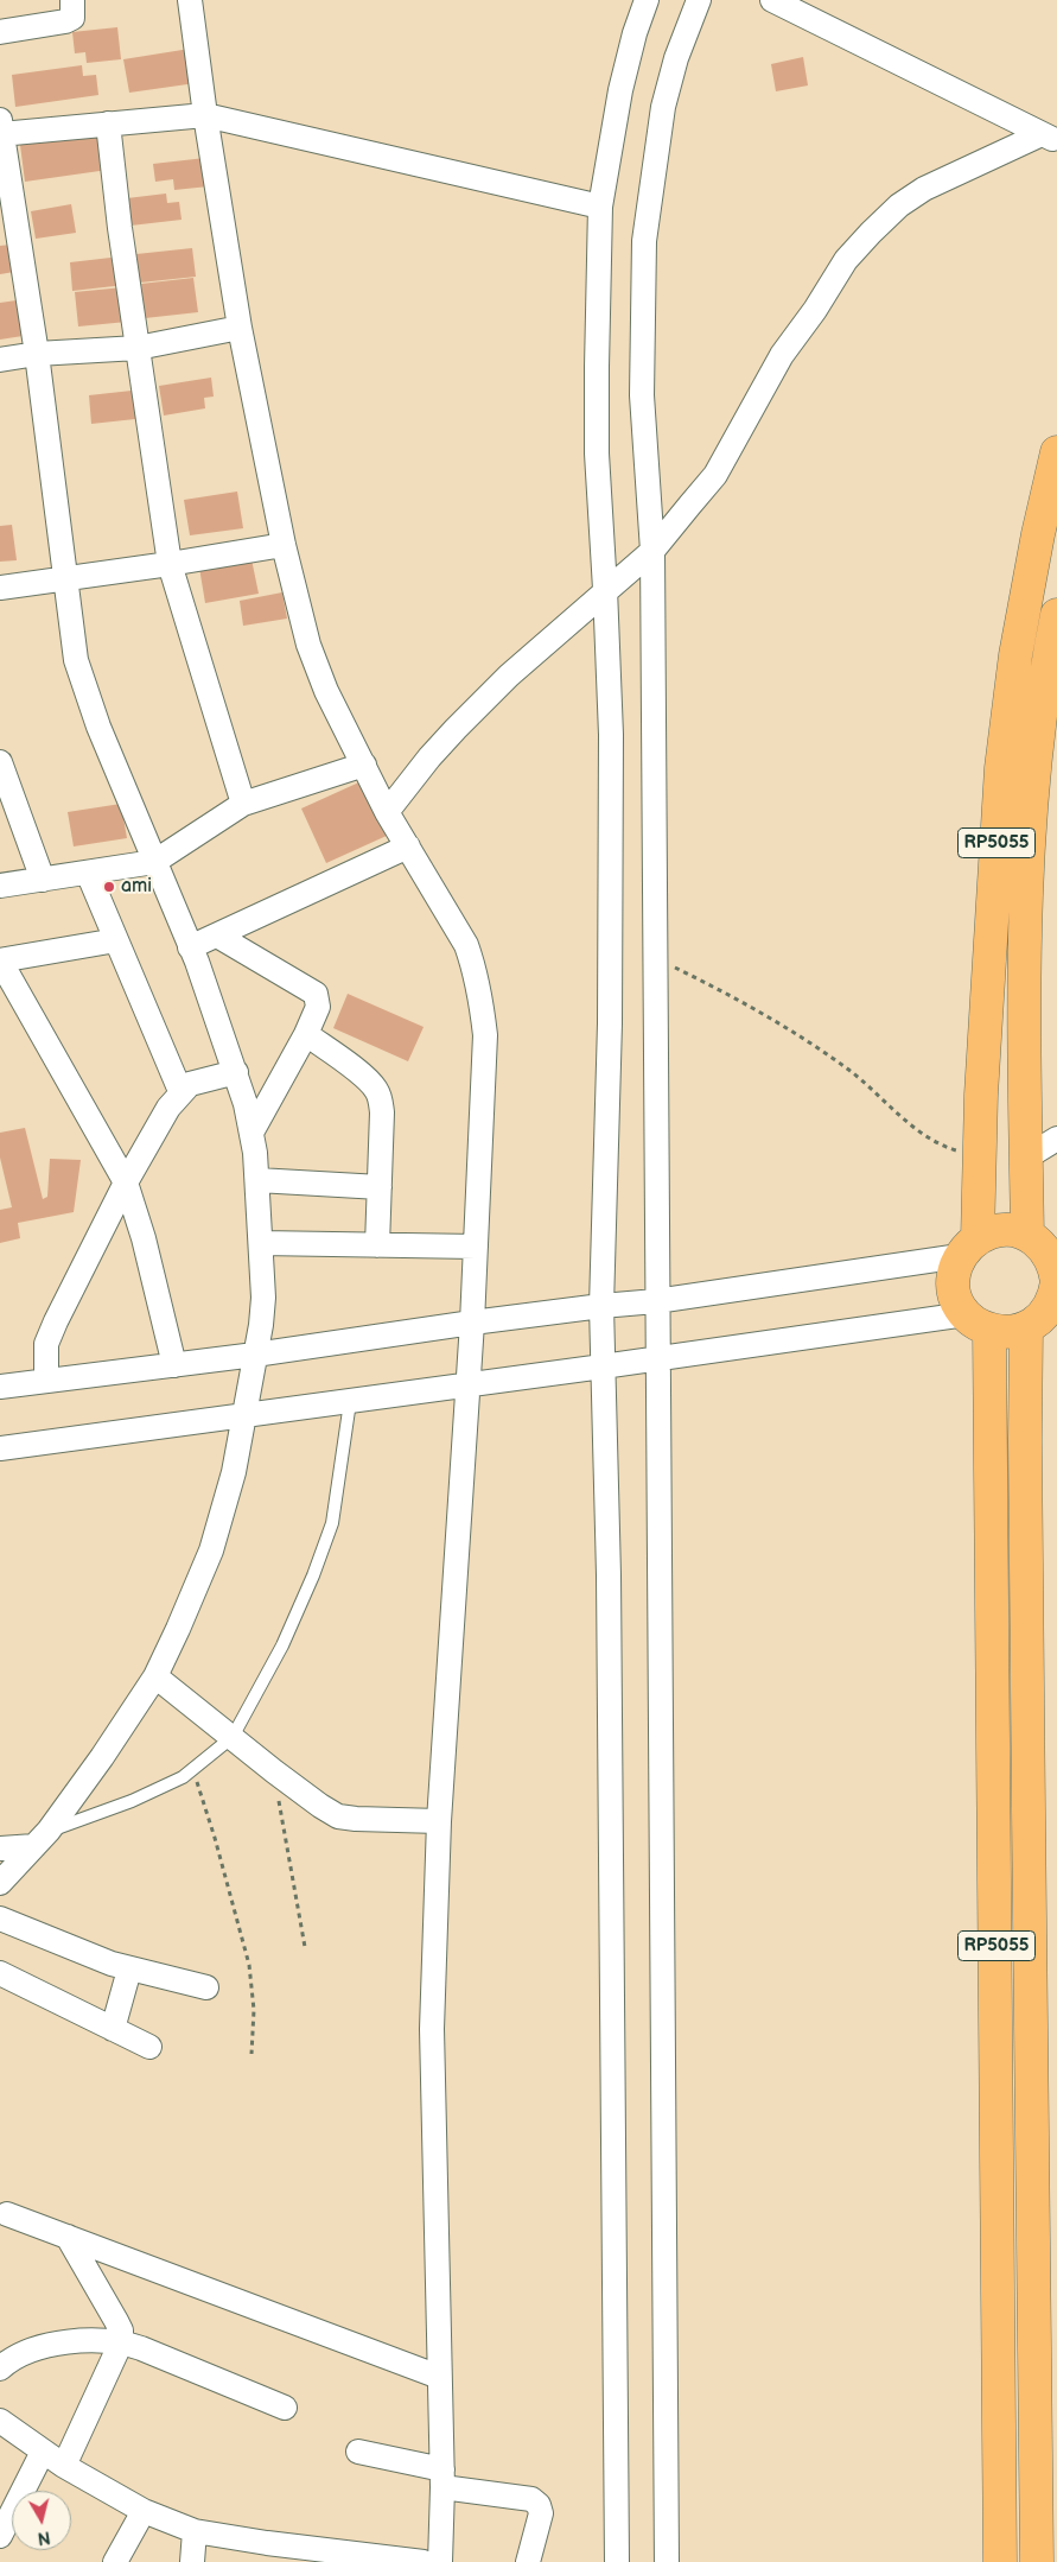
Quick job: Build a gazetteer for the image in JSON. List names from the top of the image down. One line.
{"streets":{"highway":["RP5055"]},"places":["ami"],"north":"bottom"}
